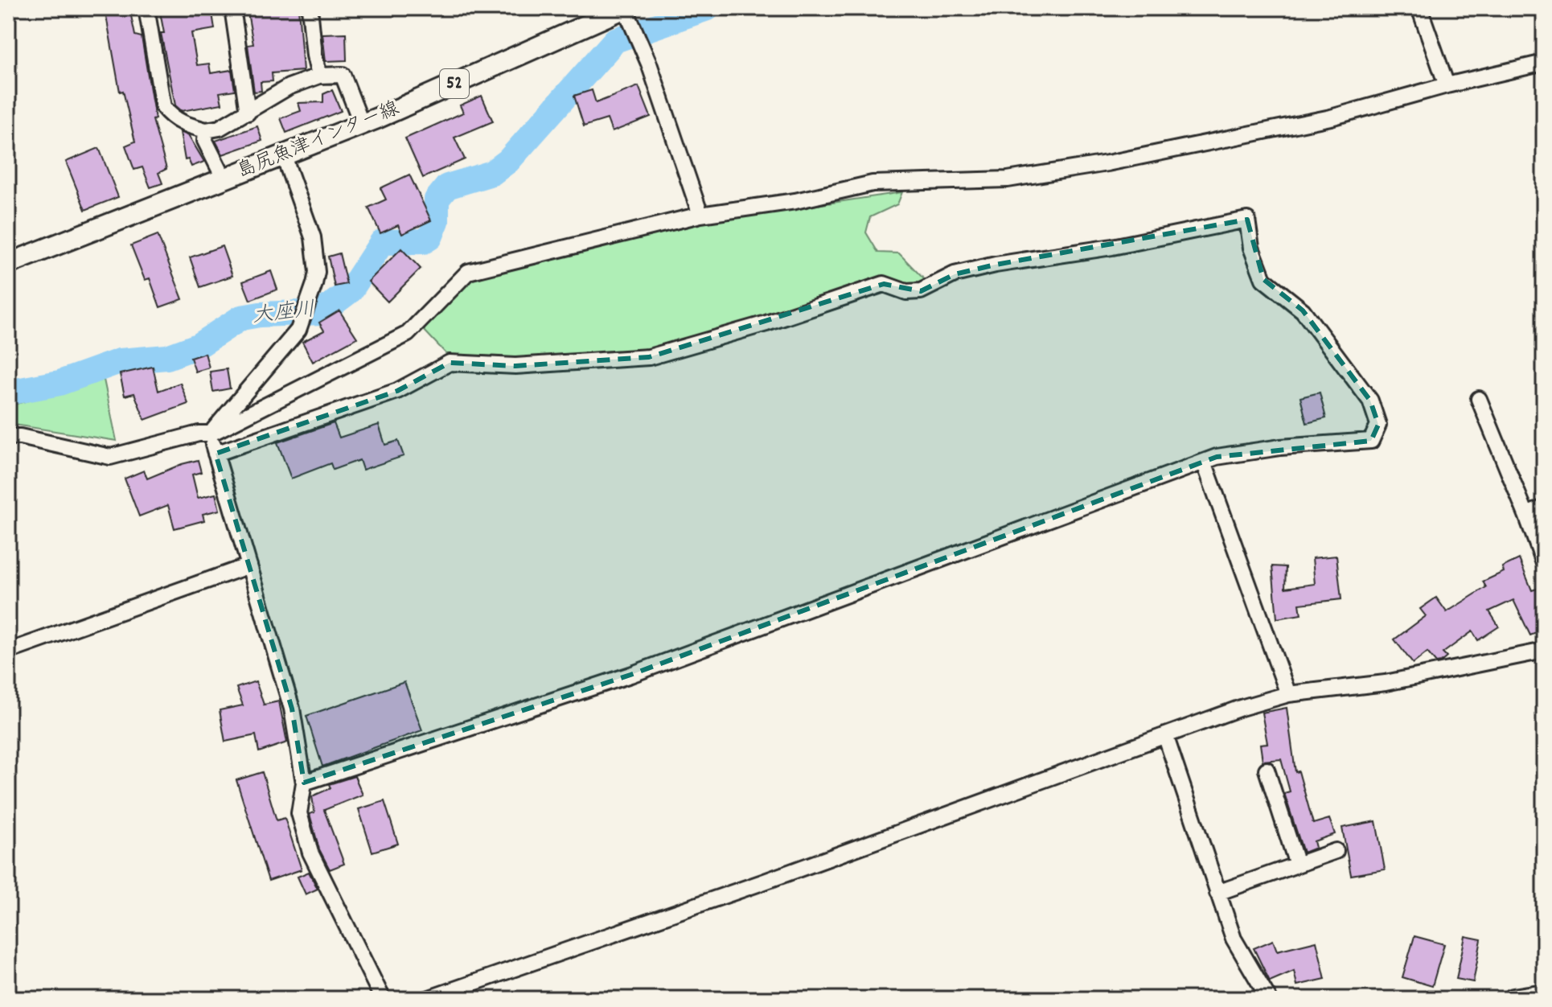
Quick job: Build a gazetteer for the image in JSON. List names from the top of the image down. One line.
{"streets":{"main road":["52","島尻魚津インター線"]},"water":["大座川"]}
